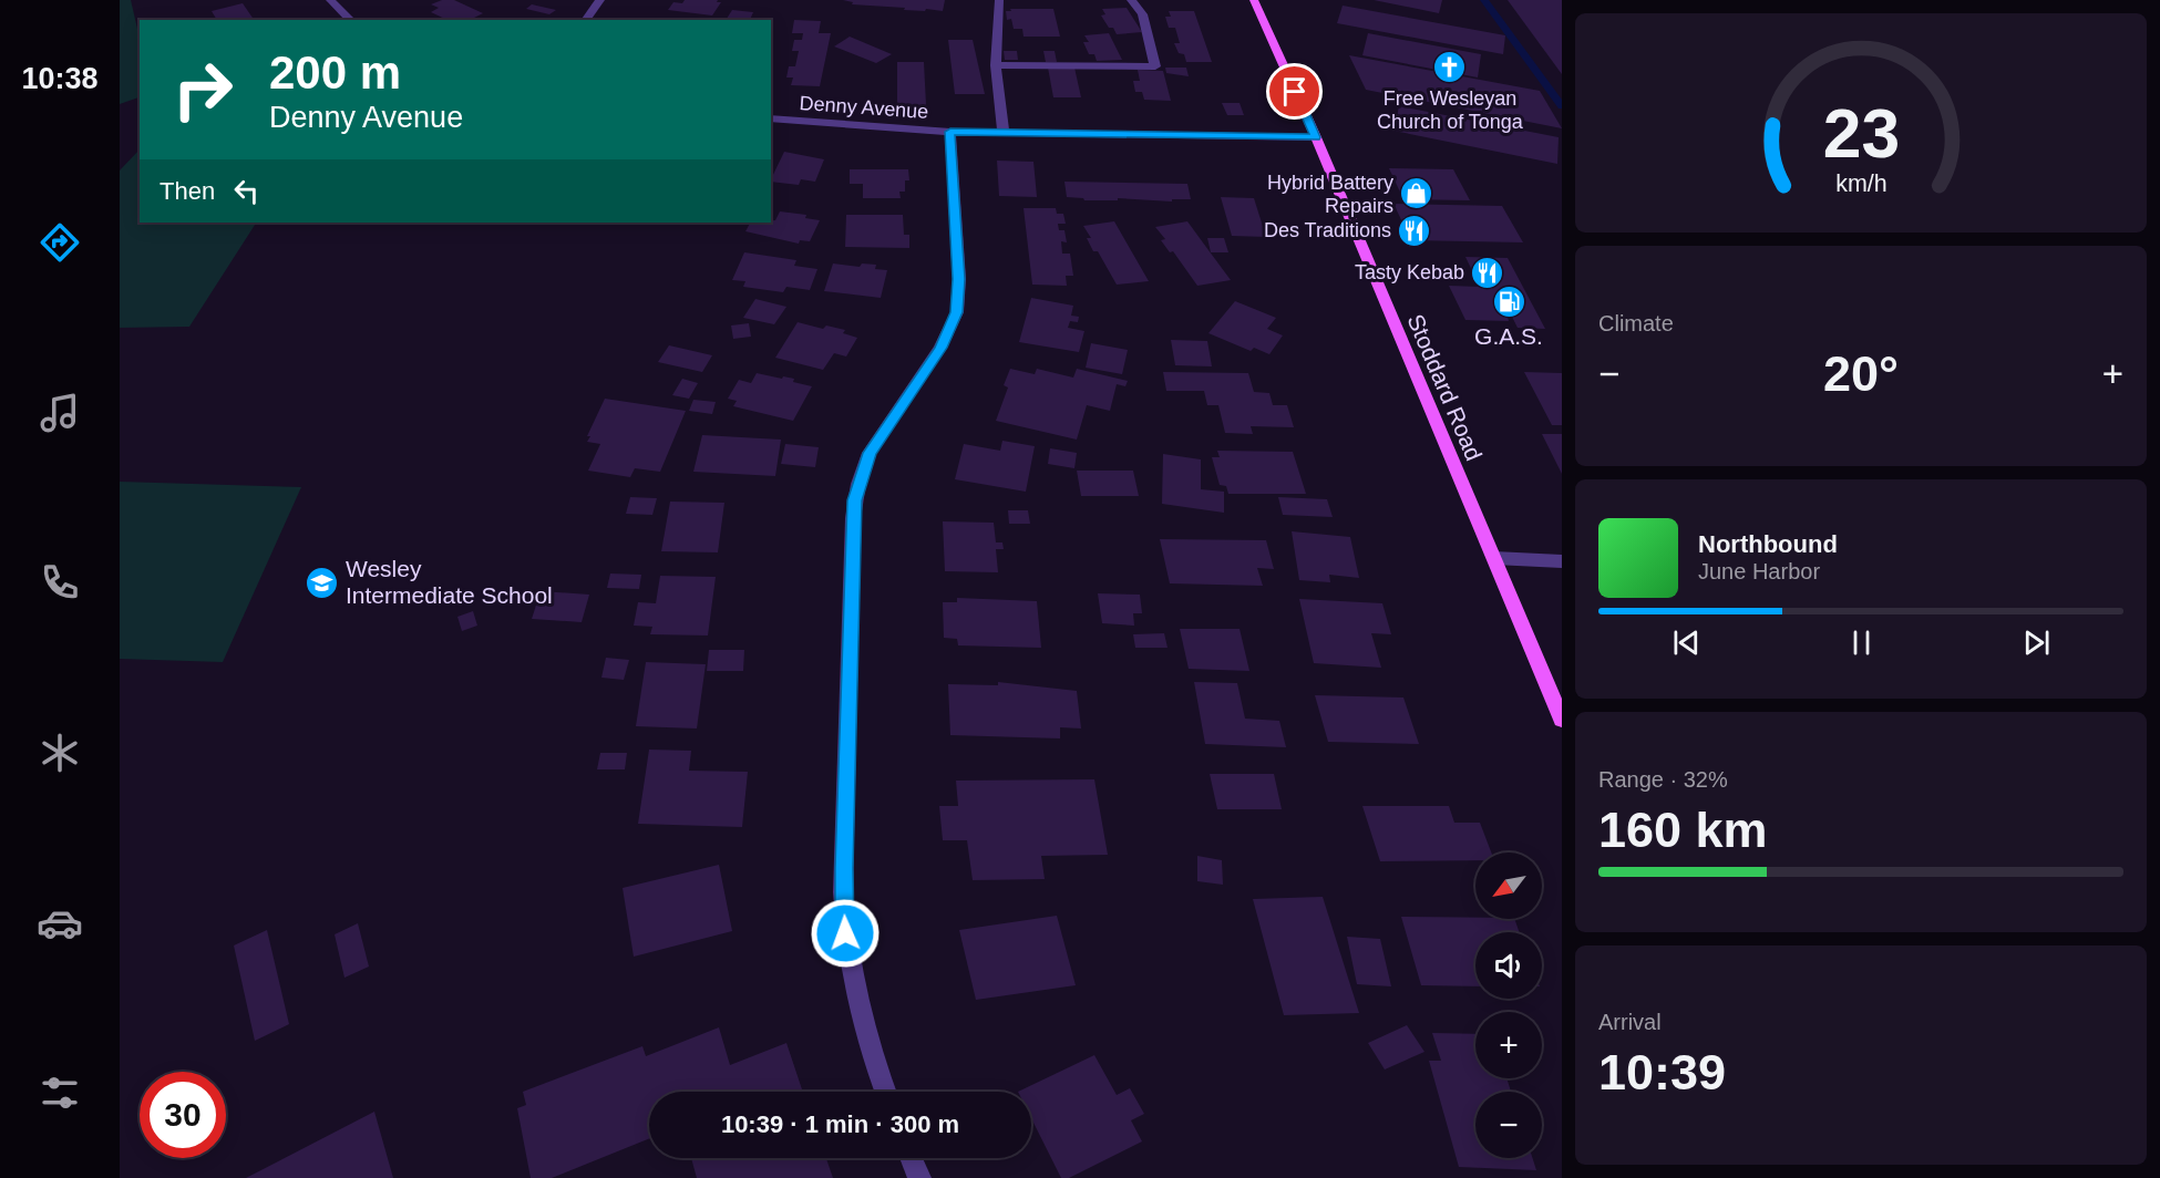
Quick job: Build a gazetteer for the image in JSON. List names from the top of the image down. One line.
{"streets":{"main road":["Stoddard Road"],"street":["Denny Avenue"]},"crossings":[["Denny Avenue","Stoddard Road"]],"places":{"church":["Free Wesleyan Church of Tonga"],"shop":["Hybrid Battery Repairs"],"restaurant":["Des Traditions","Tasty Kebab"],"fuel station":["G.A.S."],"school or university":["Wesley Intermediate School"]},"north":"bottom left","page":{"tabs":"10:38","turn":["200 m","Denny Avenue"],"then":"Then","tile":["Climate",["Range · 32%","160 km"],["Arrival","10:39"]],"heat":["−","20°","+"],"song":["Northbound","June Harbor"],"map_buttons":["+","−"],"limit":"30","trip":"10:39 · 1 min · 300 m","gauge":["23","km/h"]}}
